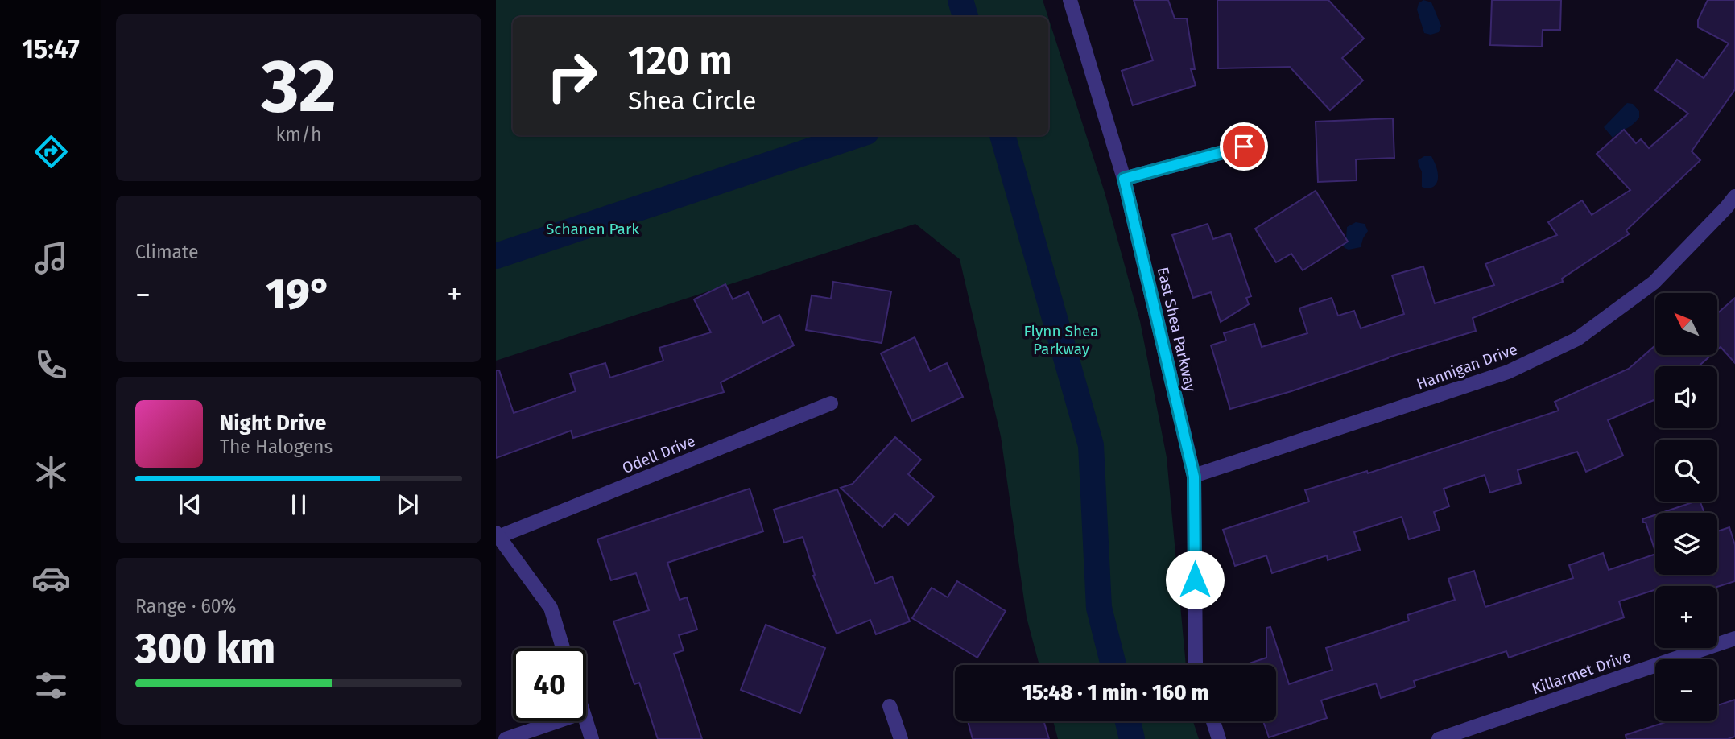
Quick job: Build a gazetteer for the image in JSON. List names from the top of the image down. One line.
{"streets":{"street":["East Shea Parkway","Hannigan Drive","Odell Drive","Killarmet Drive"]},"crossings":[["East Shea Parkway","Hannigan Drive"]],"parks":["Schanen Park","Flynn Shea Parkway"],"north":"top left","page":{"tabs":"15:47","tile":[["32","km/h"],"Climate",["Range · 60%","300 km"]],"turn":["120 m","Shea Circle"],"heat":["−","19°","+"],"map_buttons":["+","−"],"song":["Night Drive","The Halogens"],"limit":"40","trip":"15:48 · 1 min · 160 m"}}
